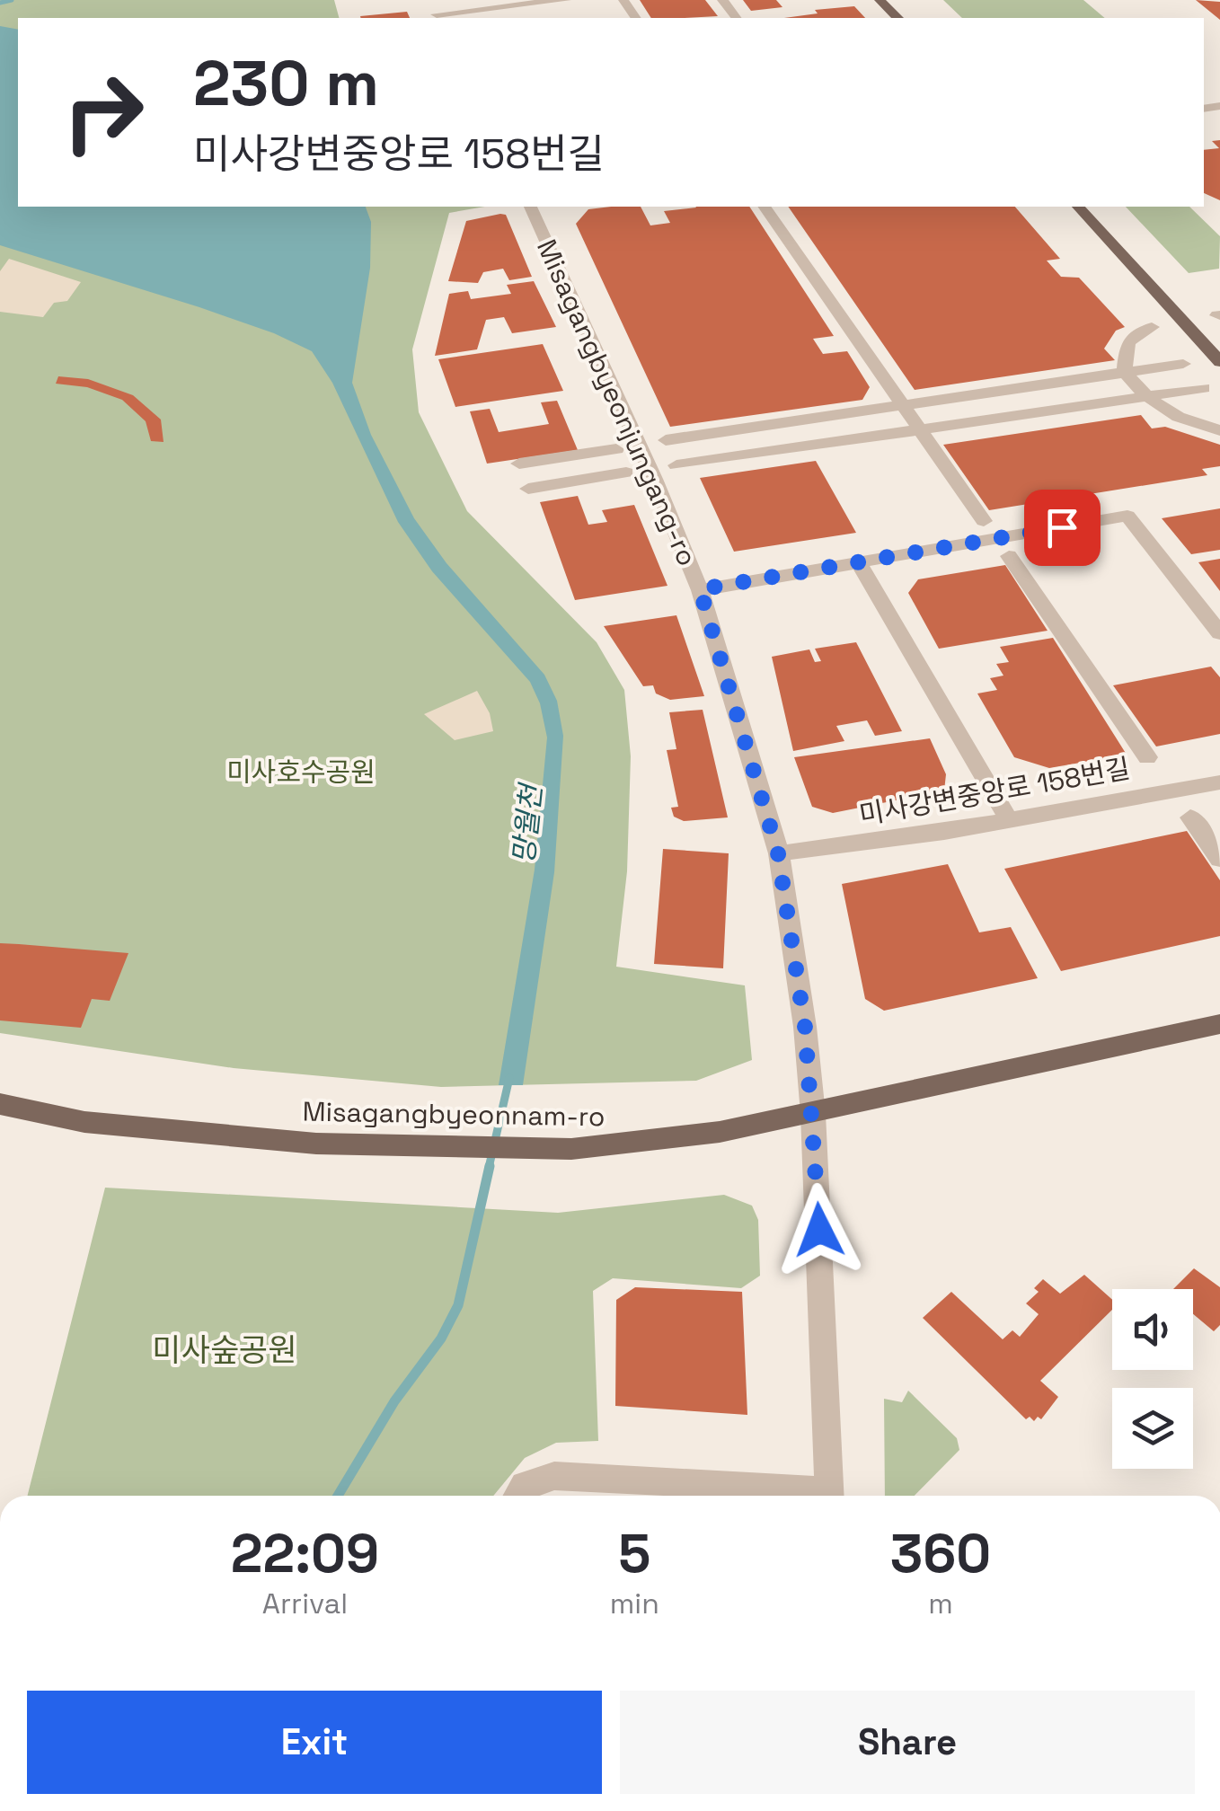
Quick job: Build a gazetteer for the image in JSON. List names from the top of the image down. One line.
{"streets":{"main road":["Misagangbyeonnam-ro"],"street":["Misagangbyeonjungang-ro","미사강변중앙로 158번길"]},"crossings":[["Misagangbyeonjungang-ro","미사강변중앙로 158번길"],["Misagangbyeonjungang-ro","Misagangbyeonnam-ro"]],"water":["망월천"],"parks":["미사호수공원","미사숲공원"],"page":{"turn":["230 m","미사강변중앙로 158번길"],"eta":["22:09","Arrival","5","min","360","m"],"buttons":["Exit","Share"]}}
